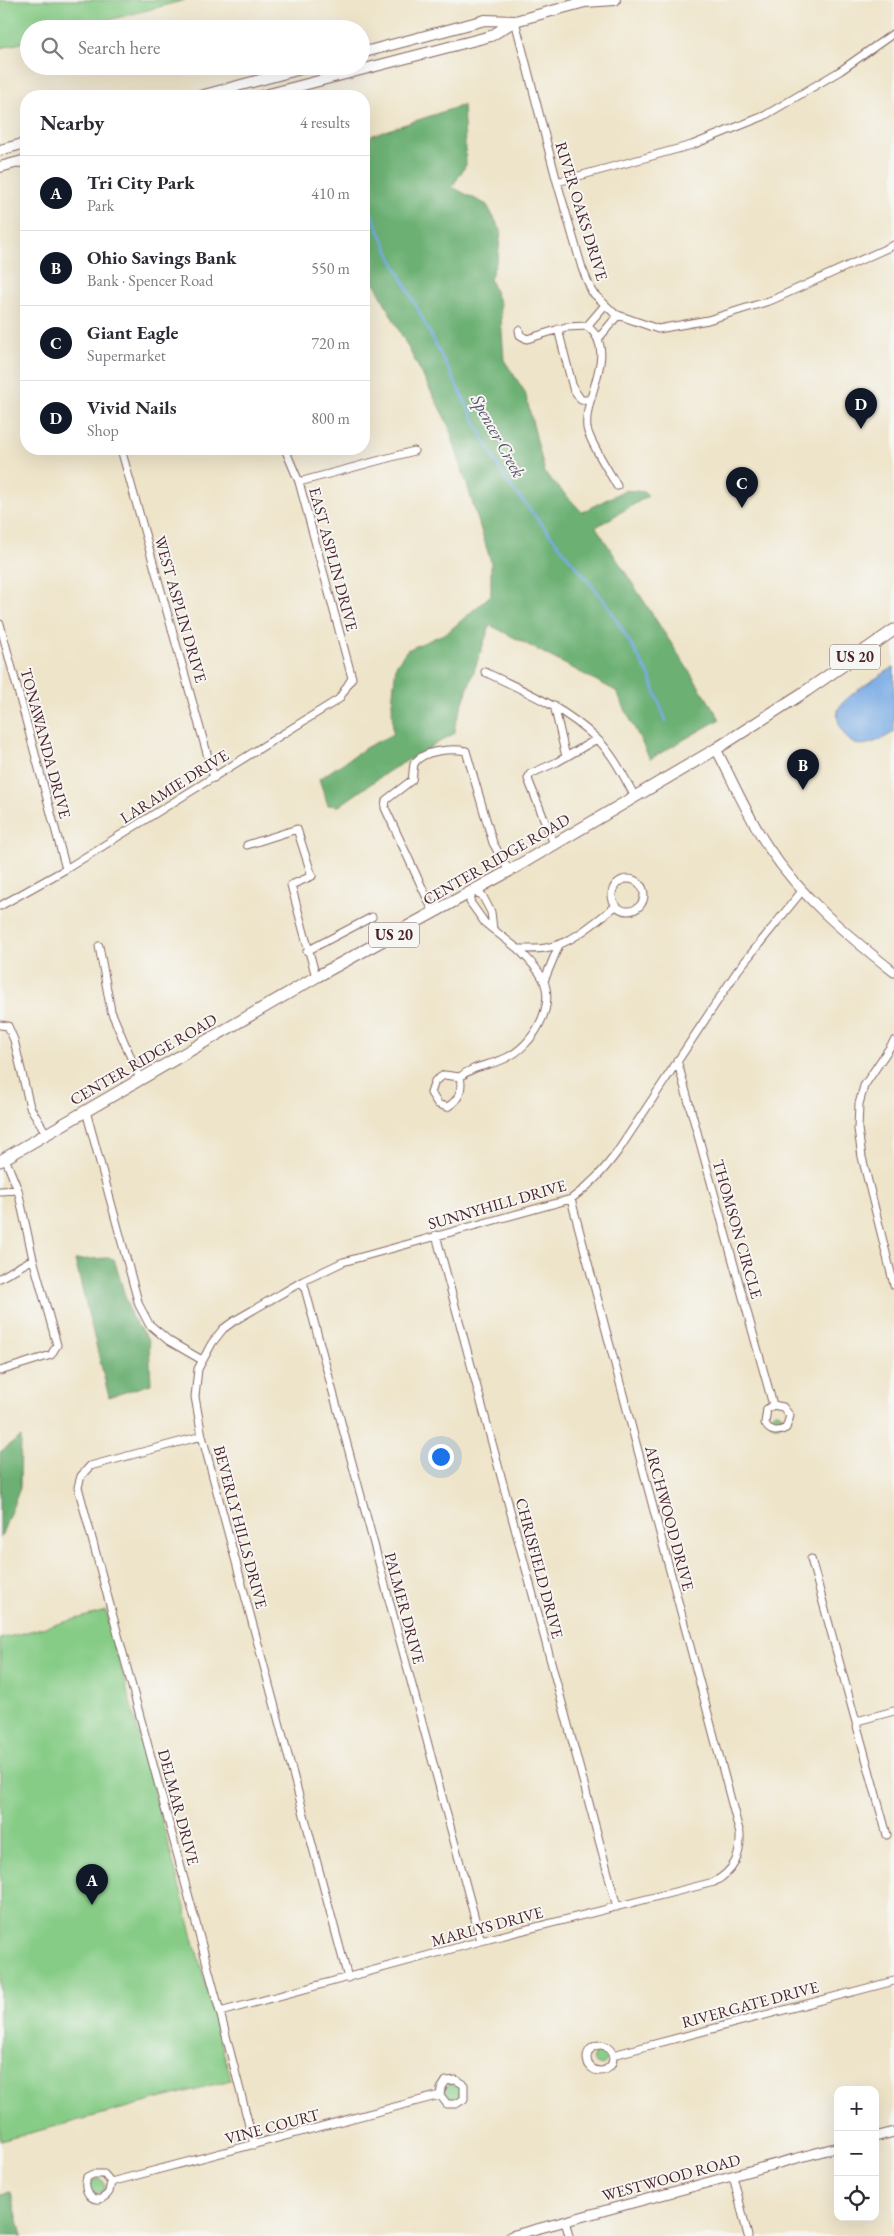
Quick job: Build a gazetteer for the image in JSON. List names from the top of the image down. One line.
{"streets":{"main road":["US 20","CENTER RIDGE ROAD"],"street":["RIVER OAKS DRIVE","EAST ASPLIN DRIVE","WEST ASPLIN DRIVE","TONAWANDA DRIVE","LARAMIE DRIVE","SUNNYHILL DRIVE","THOMSON CIRCLE","ARCHWOOD DRIVE","BEVERLY HILLS DRIVE","CHRISFIELD DRIVE","PALMER DRIVE","DELMAR DRIVE","MARLYS DRIVE","RIVERGATE DRIVE","VINE COURT","WESTWOOD ROAD"]},"crossings":[["EAST ASPLIN DRIVE","LARAMIE DRIVE"],["WEST ASPLIN DRIVE","LARAMIE DRIVE"],["TONAWANDA DRIVE","LARAMIE DRIVE"],["SUNNYHILL DRIVE","THOMSON CIRCLE"],["SUNNYHILL DRIVE","ARCHWOOD DRIVE"],["SUNNYHILL DRIVE","BEVERLY HILLS DRIVE"],["SUNNYHILL DRIVE","CHRISFIELD DRIVE"],["SUNNYHILL DRIVE","PALMER DRIVE"],["ARCHWOOD DRIVE","MARLYS DRIVE"],["BEVERLY HILLS DRIVE","DELMAR DRIVE"],["BEVERLY HILLS DRIVE","MARLYS DRIVE"],["CHRISFIELD DRIVE","MARLYS DRIVE"],["PALMER DRIVE","MARLYS DRIVE"],["DELMAR DRIVE","MARLYS DRIVE"],["DELMAR DRIVE","VINE COURT"]],"water":["Spencer Creek"],"page":{"search":"Search here","heading":["Nearby","4 results"],"list":[{"mark":"A","name":"Tri City Park","note":"Park","value":"410 m"},{"mark":"B","name":"Ohio Savings Bank","note":"Bank · Spencer Road","value":"550 m"},{"mark":"C","name":"Giant Eagle","note":"Supermarket","value":"720 m"},{"mark":"D","name":"Vivid Nails","note":"Shop","value":"800 m"}],"pins":["D","C","B","A"],"map_buttons":["+","−"]}}
